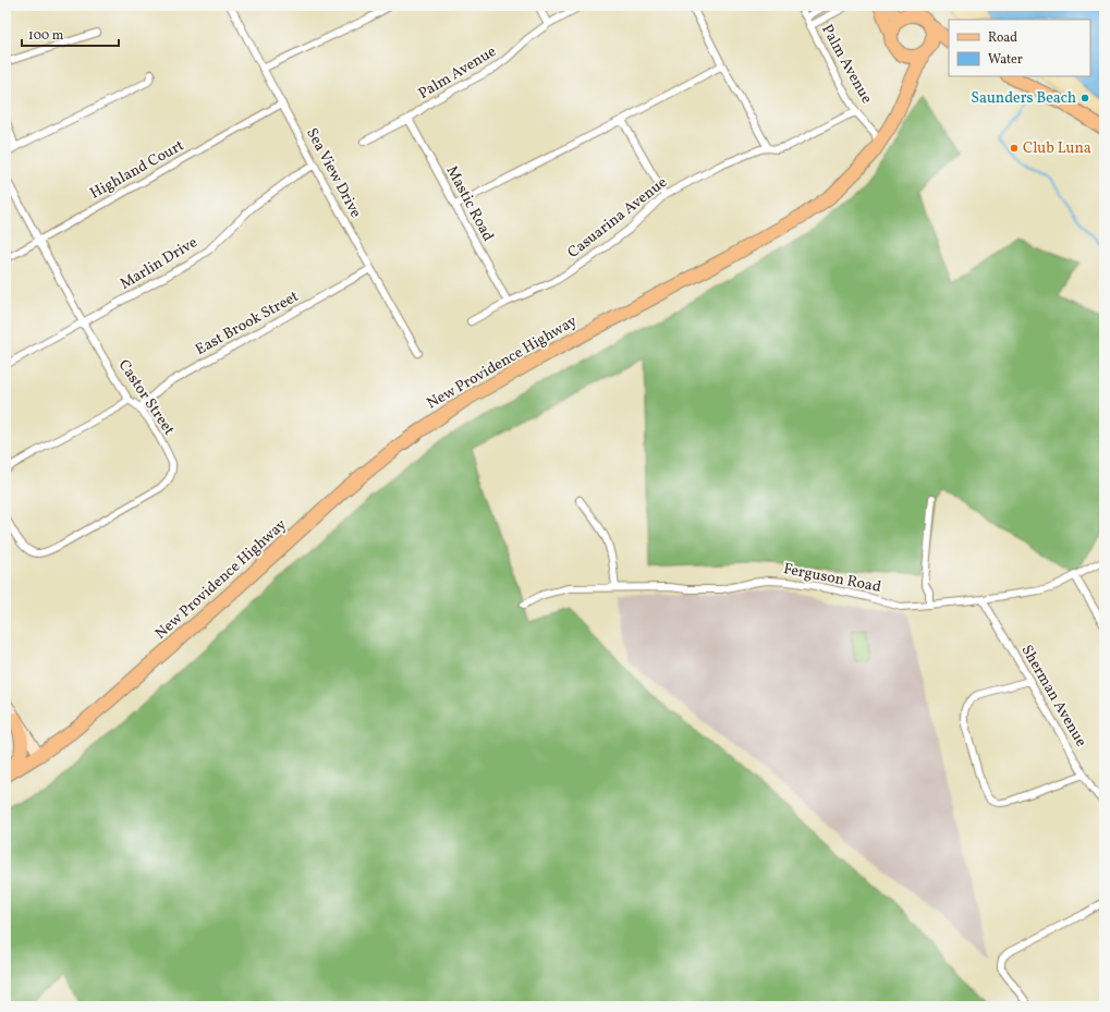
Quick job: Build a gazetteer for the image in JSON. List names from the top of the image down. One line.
{"streets":{"highway":["New Providence Highway"],"street":["Palm Avenue","Highland Court","Sea View Drive","Mastic Road","Casuarina Avenue","Marlin Drive","East Brook Street","Castor Street","Ferguson Road","Sherman Avenue"]},"crossings":[["Palm Avenue","Mastic Road"],["Palm Avenue","Casuarina Avenue"],["Palm Avenue","New Providence Highway"],["Highland Court","Sea View Drive"],["Highland Court","Castor Street"],["Sea View Drive","Marlin Drive"],["Sea View Drive","East Brook Street"],["Mastic Road","Casuarina Avenue"],["Marlin Drive","Castor Street"],["East Brook Street","Castor Street"],["Ferguson Road","Sherman Avenue"]],"places":["Saunders Beach","Club Luna"],"legend":["Road","Water"],"scale_bar":"100 m"}
